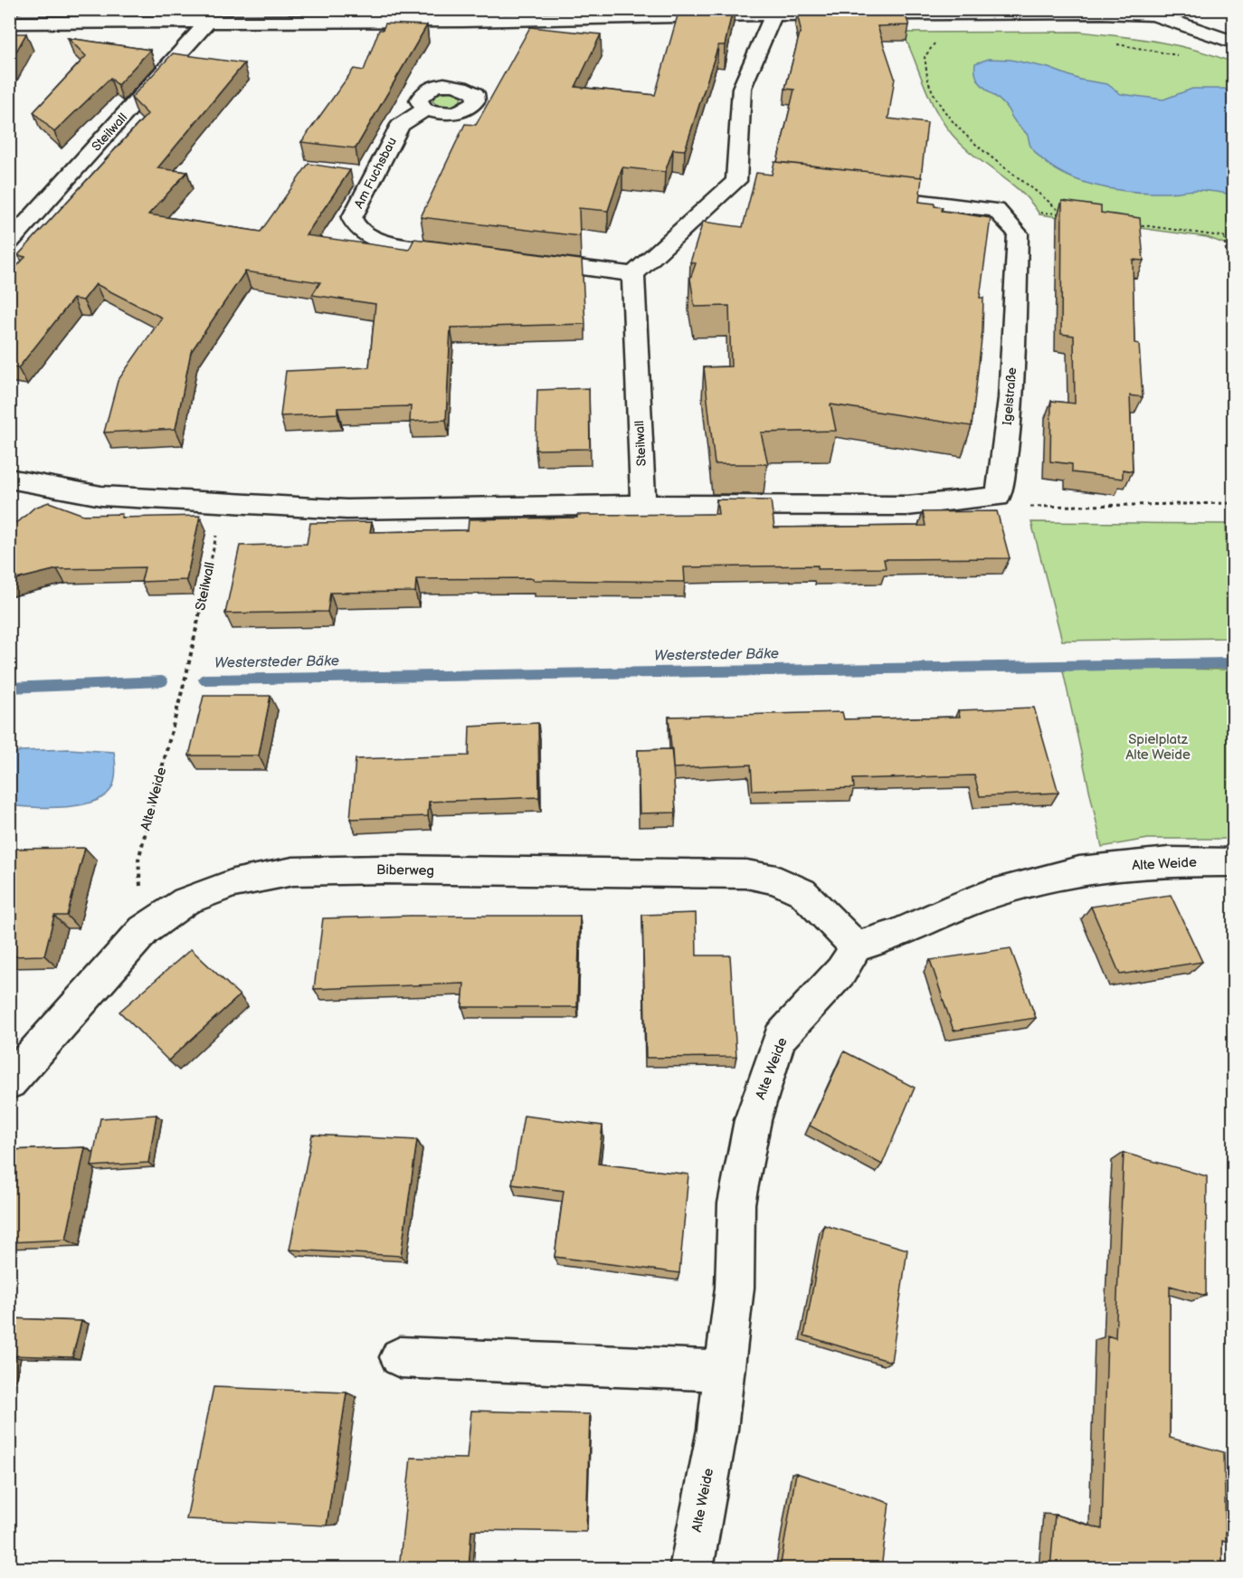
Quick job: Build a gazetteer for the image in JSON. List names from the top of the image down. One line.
{"streets":{"street":["Steilwall","Am Fuchsbau","Igelstraße","Alte Weide","Biberweg"]},"crossings":[["Steilwall","Alte Weide"],["Alte Weide","Biberweg"]],"water":["Westersteder Bäke"],"parks":["Spielplatz Alte Weide"]}
